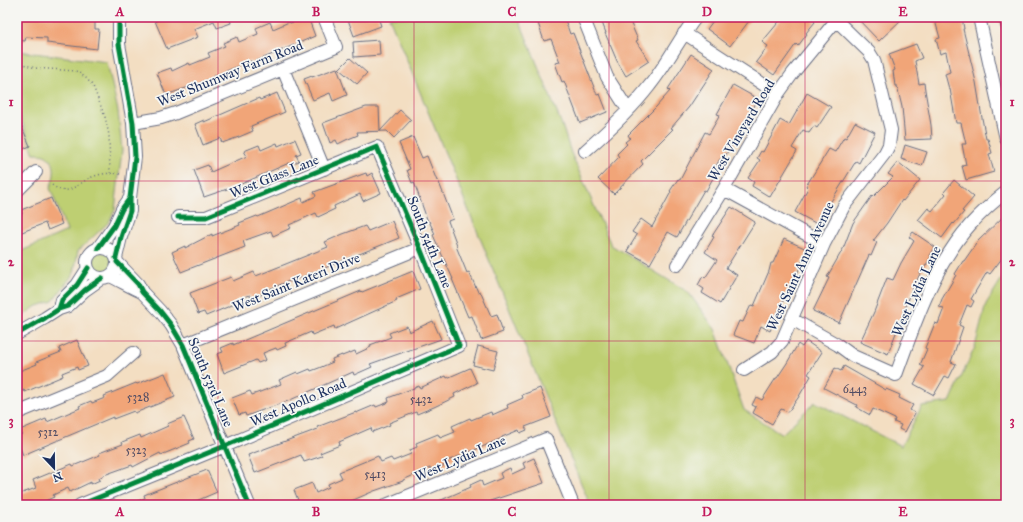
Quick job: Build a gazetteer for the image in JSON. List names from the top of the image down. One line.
{"streets":{"street":["West Shumway Farm Road","West Vineyard Road","West Glass Lane","South 54th Lane","West Saint Anne Avenue","West Saint Kateri Drive","West Lydia Lane","South 53rd Lane","West Apollo Road"]},"crossings":[["West Vineyard Road","West Saint Anne Avenue"],["West Glass Lane","South 54th Lane"],["South 54th Lane","West Saint Kateri Drive"],["South 54th Lane","West Apollo Road"],["West Saint Anne Avenue","West Lydia Lane"],["West Saint Kateri Drive","South 53rd Lane"],["South 53rd Lane","West Apollo Road"]],"house_numbers":["6443","5328","5432","5312","5323","5413"],"north":"bottom","grid":{"columns":["A","B","C","D","E"],"rows":["1","2","3"]}}
